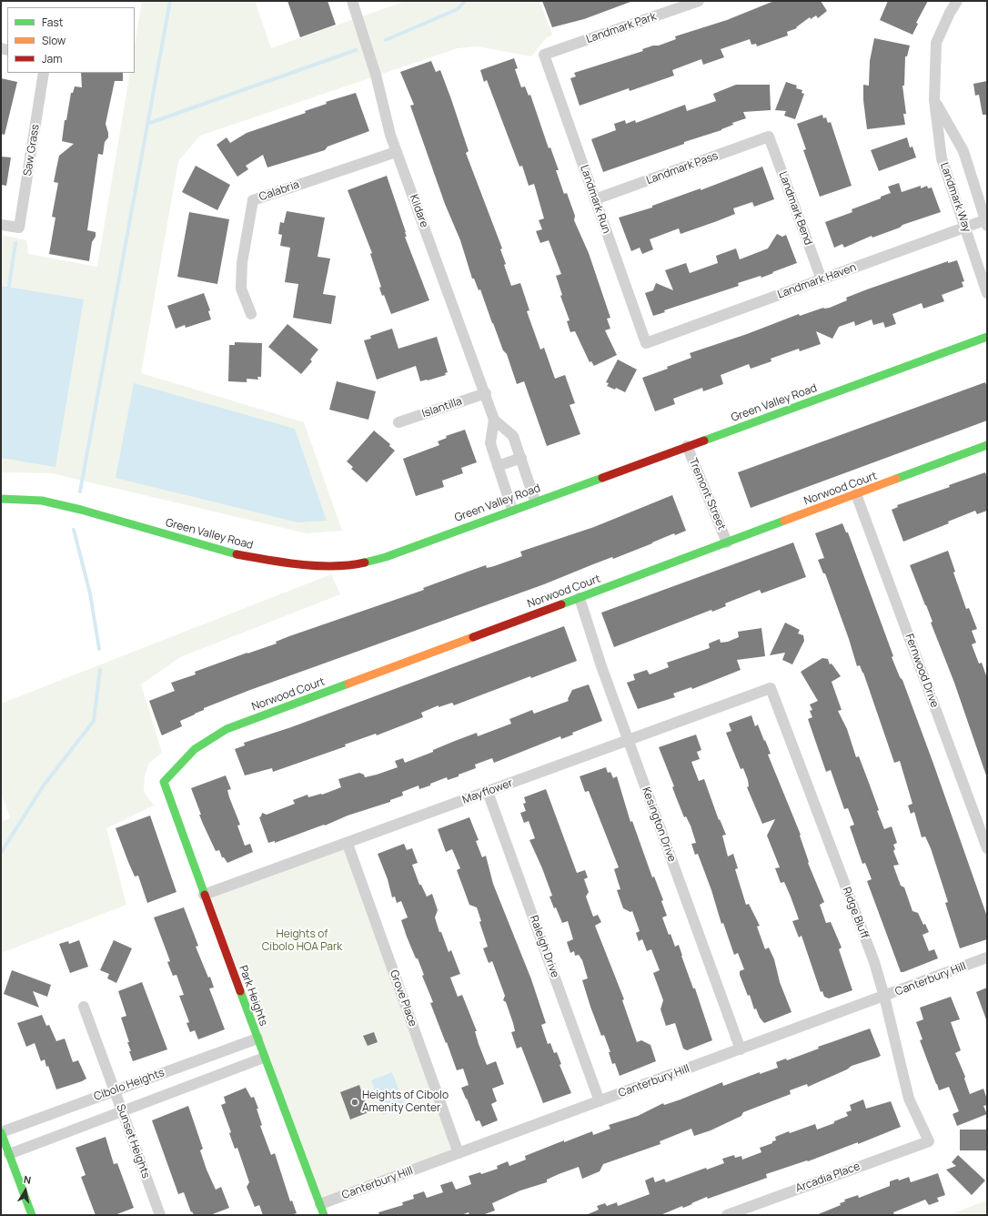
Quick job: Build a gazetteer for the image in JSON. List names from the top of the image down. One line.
{"streets":{"street":["Landmark Park","Saw Grass","Landmark Pass","Calabria","Landmark Way","Landmark Run","Landmark Bend","Kildare","Landmark Haven","Green Valley Road","Islantilla","Norwood Court","Tremont Street","Fernwood Drive","Mayflower","Kesington Drive","Ridge Bluff","Raleigh Drive","Canterbury Hill","Park Heights","Grove Place","Cibolo Heights","Sunset Heights","Arcadia Place"]},"crossings":[["Landmark Park","Landmark Run"],["Landmark Pass","Landmark Run"],["Landmark Pass","Landmark Bend"],["Calabria","Kildare"],["Landmark Way","Landmark Haven"],["Landmark Run","Landmark Haven"],["Landmark Bend","Landmark Haven"],["Kildare","Green Valley Road"],["Kildare","Islantilla"],["Green Valley Road","Tremont Street"],["Norwood Court","Tremont Street"],["Norwood Court","Fernwood Drive"],["Norwood Court","Kesington Drive"],["Norwood Court","Park Heights"],["Mayflower","Kesington Drive"],["Mayflower","Ridge Bluff"],["Mayflower","Raleigh Drive"],["Mayflower","Park Heights"],["Mayflower","Grove Place"],["Kesington Drive","Canterbury Hill"],["Ridge Bluff","Canterbury Hill"],["Ridge Bluff","Arcadia Place"],["Raleigh Drive","Canterbury Hill"],["Canterbury Hill","Park Heights"],["Canterbury Hill","Grove Place"],["Park Heights","Cibolo Heights"],["Cibolo Heights","Sunset Heights"]],"parks":["Heights of Cibolo HOA Park"],"places":["Heights of Cibolo Amenity Center"],"legend":["Fast","Slow","Jam"],"north":"top"}
